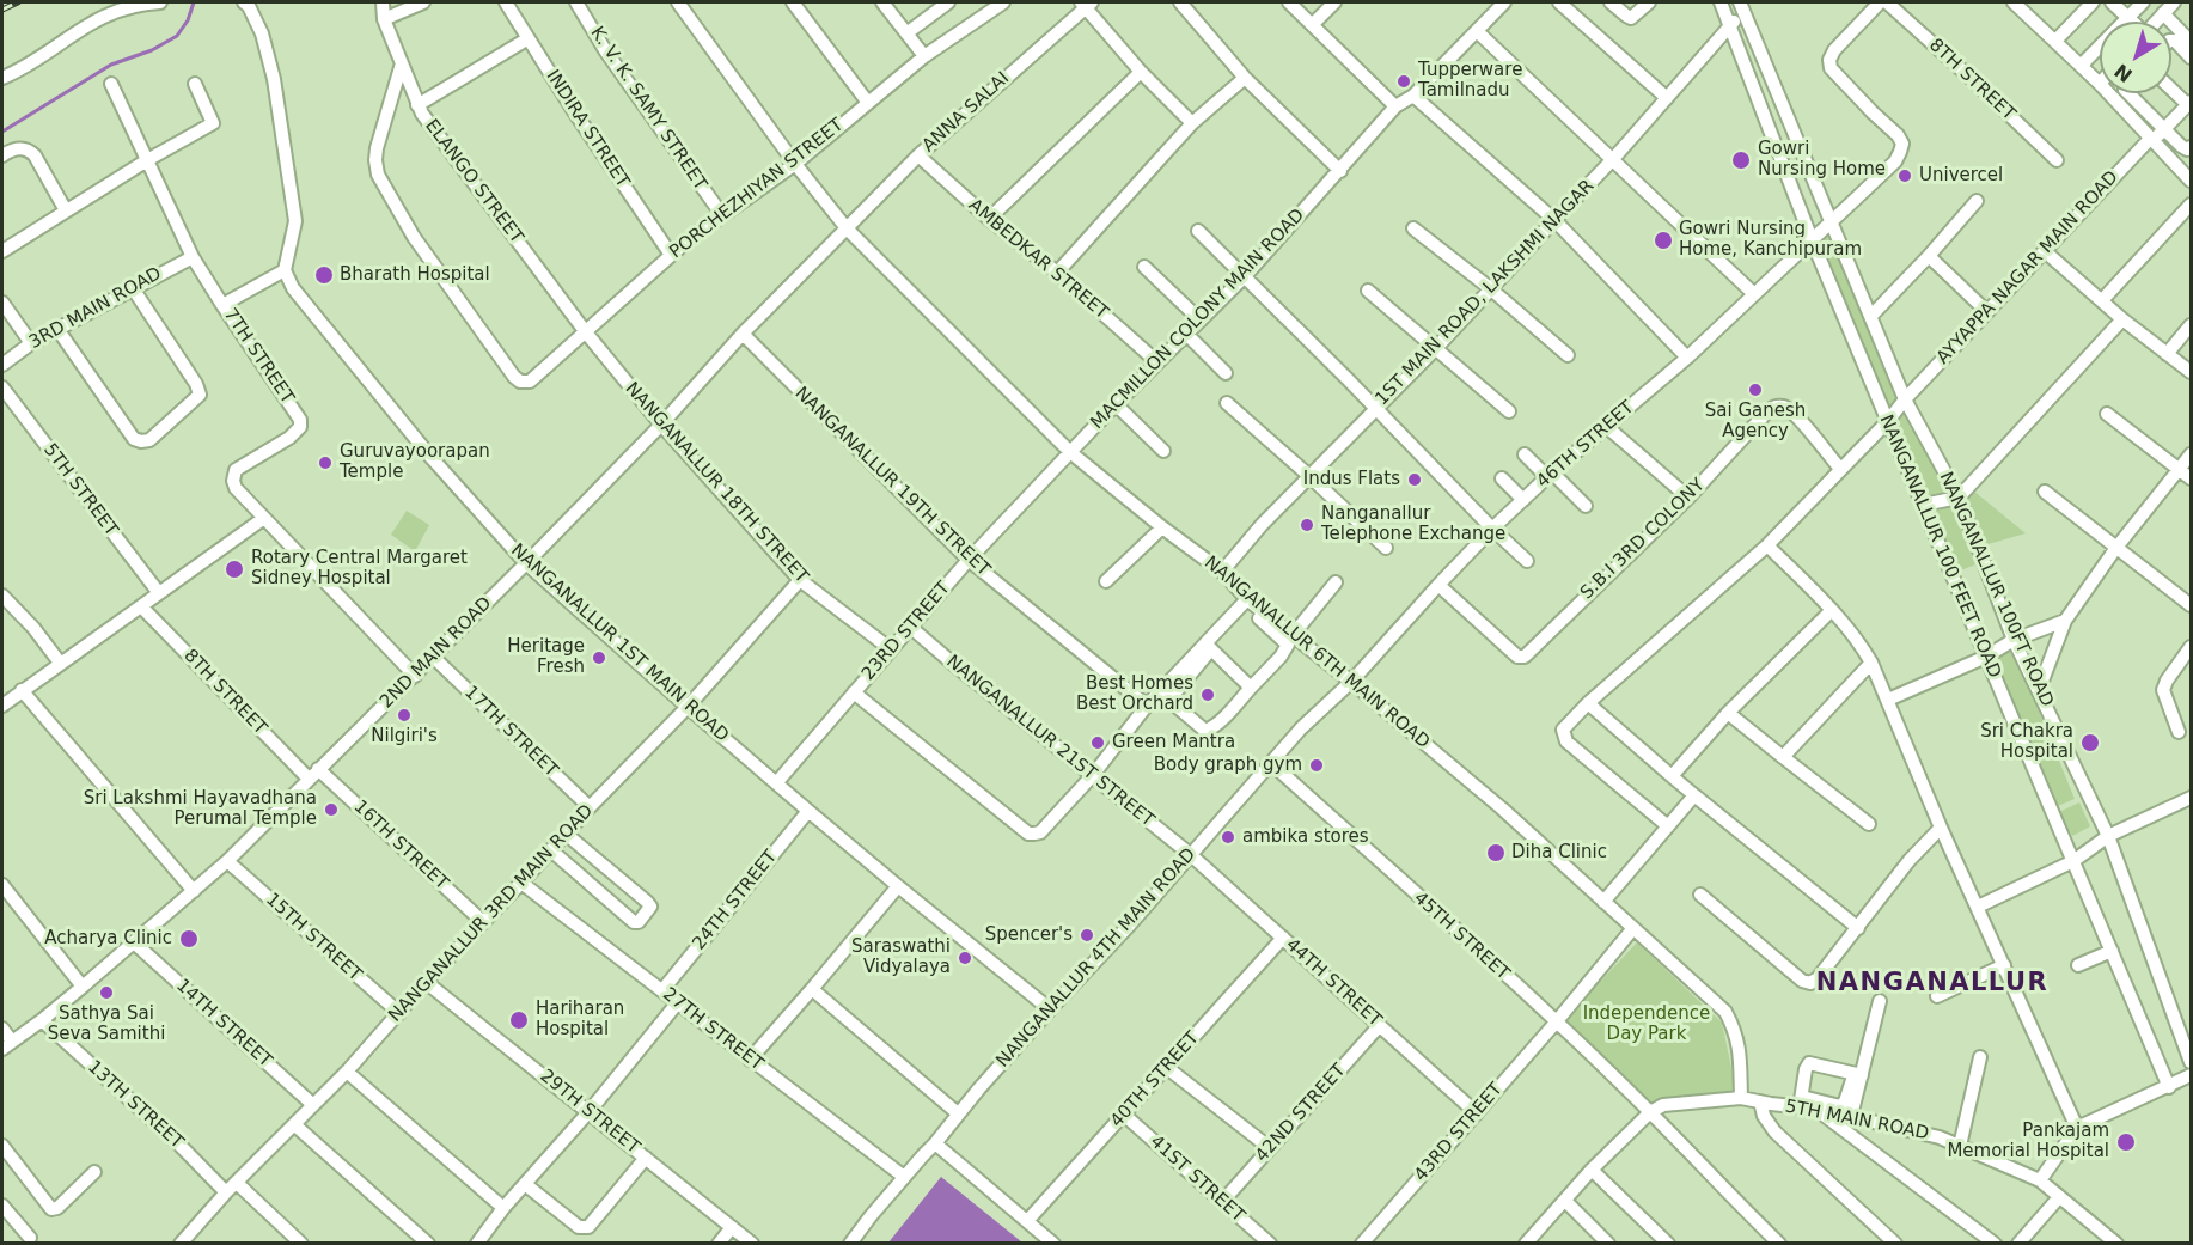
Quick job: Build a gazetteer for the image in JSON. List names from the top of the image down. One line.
{"streets":{"street":["8TH STREET","K. V. K. SAMY STREET","ANNA SALAI","INDIRA STREET","ELANGO STREET","PORCHEZHIYAN STREET","AMBEDKAR STREET","AYYAPPA NAGAR MAIN ROAD","1ST MAIN ROAD, LAKSHMI NAGAR","3RD MAIN ROAD","MACMILLON COLONY MAIN ROAD","7TH STREET","46TH STREET","NANGANALLUR 19TH STREET","NANGANALLUR 18TH STREET","5TH STREET","S.B.I 3RD COLONY","NANGANALLUR 100 FEET ROAD","NANGANALLUR 100FT ROAD","23RD STREET","NANGANALLUR 1ST MAIN ROAD","2ND MAIN ROAD","NANGANALLUR 6TH MAIN ROAD","17TH STREET","NANGANALLUR 21ST STREET","16TH STREET","24TH STREET","NANGANALLUR 3RD MAIN ROAD","45TH STREET","15TH STREET","NANGANALLUR 4TH MAIN ROAD","44TH STREET","14TH STREET","27TH STREET","40TH STREET","13TH STREET","29TH STREET","42ND STREET","5TH MAIN ROAD","43RD STREET","41ST STREET"]},"crossings":[["8TH STREET","2ND MAIN ROAD"],["8TH STREET","16TH STREET"],["K. V. K. SAMY STREET","PORCHEZHIYAN STREET"],["ANNA SALAI","AMBEDKAR STREET"],["ANNA SALAI","2ND MAIN ROAD"],["ANNA SALAI","NANGANALLUR 6TH MAIN ROAD"],["INDIRA STREET","PORCHEZHIYAN STREET"],["ELANGO STREET","PORCHEZHIYAN STREET"],["ELANGO STREET","NANGANALLUR 18TH STREET"],["PORCHEZHIYAN STREET","NANGANALLUR 18TH STREET"],["PORCHEZHIYAN STREET","NANGANALLUR 6TH MAIN ROAD"],["AMBEDKAR STREET","MACMILLON COLONY MAIN ROAD"],["AYYAPPA NAGAR MAIN ROAD","S.B.I 3RD COLONY"],["AYYAPPA NAGAR MAIN ROAD","NANGANALLUR 100 FEET ROAD"],["AYYAPPA NAGAR MAIN ROAD","NANGANALLUR 100FT ROAD"],["1ST MAIN ROAD, LAKSHMI NAGAR","NANGANALLUR 100 FEET ROAD"],["1ST MAIN ROAD, LAKSHMI NAGAR","NANGANALLUR 100FT ROAD"],["1ST MAIN ROAD, LAKSHMI NAGAR","NANGANALLUR 6TH MAIN ROAD"],["3RD MAIN ROAD","7TH STREET"],["MACMILLON COLONY MAIN ROAD","23RD STREET"],["MACMILLON COLONY MAIN ROAD","NANGANALLUR 6TH MAIN ROAD"],["7TH STREET","2ND MAIN ROAD"],["46TH STREET","S.B.I 3RD COLONY"],["46TH STREET","NANGANALLUR 100 FEET ROAD"],["46TH STREET","NANGANALLUR 100FT ROAD"],["46TH STREET","NANGANALLUR 6TH MAIN ROAD"],["46TH STREET","NANGANALLUR 4TH MAIN ROAD"],["NANGANALLUR 19TH STREET","23RD STREET"],["NANGANALLUR 19TH STREET","2ND MAIN ROAD"],["NANGANALLUR 18TH STREET","23RD STREET"],["NANGANALLUR 18TH STREET","2ND MAIN ROAD"],["NANGANALLUR 18TH STREET","NANGANALLUR 3RD MAIN ROAD"],["23RD STREET","NANGANALLUR 1ST MAIN ROAD"],["23RD STREET","NANGANALLUR 6TH MAIN ROAD"],["23RD STREET","NANGANALLUR 21ST STREET"],["NANGANALLUR 1ST MAIN ROAD","2ND MAIN ROAD"],["NANGANALLUR 1ST MAIN ROAD","24TH STREET"],["NANGANALLUR 1ST MAIN ROAD","NANGANALLUR 3RD MAIN ROAD"],["NANGANALLUR 1ST MAIN ROAD","NANGANALLUR 4TH MAIN ROAD"],["2ND MAIN ROAD","NANGANALLUR 6TH MAIN ROAD"],["2ND MAIN ROAD","17TH STREET"],["2ND MAIN ROAD","16TH STREET"],["2ND MAIN ROAD","15TH STREET"],["2ND MAIN ROAD","14TH STREET"],["2ND MAIN ROAD","13TH STREET"],["NANGANALLUR 6TH MAIN ROAD","NANGANALLUR 4TH MAIN ROAD"],["NANGANALLUR 6TH MAIN ROAD","5TH MAIN ROAD"],["NANGANALLUR 6TH MAIN ROAD","43RD STREET"],["17TH STREET","NANGANALLUR 3RD MAIN ROAD"],["NANGANALLUR 21ST STREET","NANGANALLUR 4TH MAIN ROAD"],["NANGANALLUR 21ST STREET","44TH STREET"],["16TH STREET","NANGANALLUR 3RD MAIN ROAD"],["24TH STREET","27TH STREET"],["NANGANALLUR 3RD MAIN ROAD","15TH STREET"],["NANGANALLUR 3RD MAIN ROAD","14TH STREET"],["NANGANALLUR 3RD MAIN ROAD","27TH STREET"],["NANGANALLUR 3RD MAIN ROAD","13TH STREET"],["NANGANALLUR 3RD MAIN ROAD","29TH STREET"],["45TH STREET","NANGANALLUR 4TH MAIN ROAD"],["45TH STREET","5TH MAIN ROAD"],["45TH STREET","43RD STREET"],["NANGANALLUR 4TH MAIN ROAD","44TH STREET"],["NANGANALLUR 4TH MAIN ROAD","27TH STREET"],["44TH STREET","40TH STREET"],["44TH STREET","42ND STREET"],["44TH STREET","43RD STREET"],["40TH STREET","41ST STREET"],["42ND STREET","41ST STREET"]],"districts":["NANGANALLUR"],"parks":["Independence Day Park"],"places":["Tupperware Tamilnadu","Gowri Nursing Home","Univercel","Gowri Nursing Home, Kanchipuram","Bharath Hospital","Sai Ganesh Agency","Guruvayoorapan Temple","Indus Flats","Nanganallur Telephone Exchange","Rotary Central Margaret Sidney Hospital","Heritage Fresh","Best Homes Best Orchard","Nilgiri's","Green Mantra","Sri Chakra Hospital","Body graph gym","Sri Lakshmi Hayavadhana Perumal Temple","ambika stores","Diha Clinic","Spencer's","Acharya Clinic","Saraswathi Vidyalaya","Sathya Sai Seva Samithi","Hariharan Hospital","Pankajam Memorial Hospital"],"north":"bottom left"}
